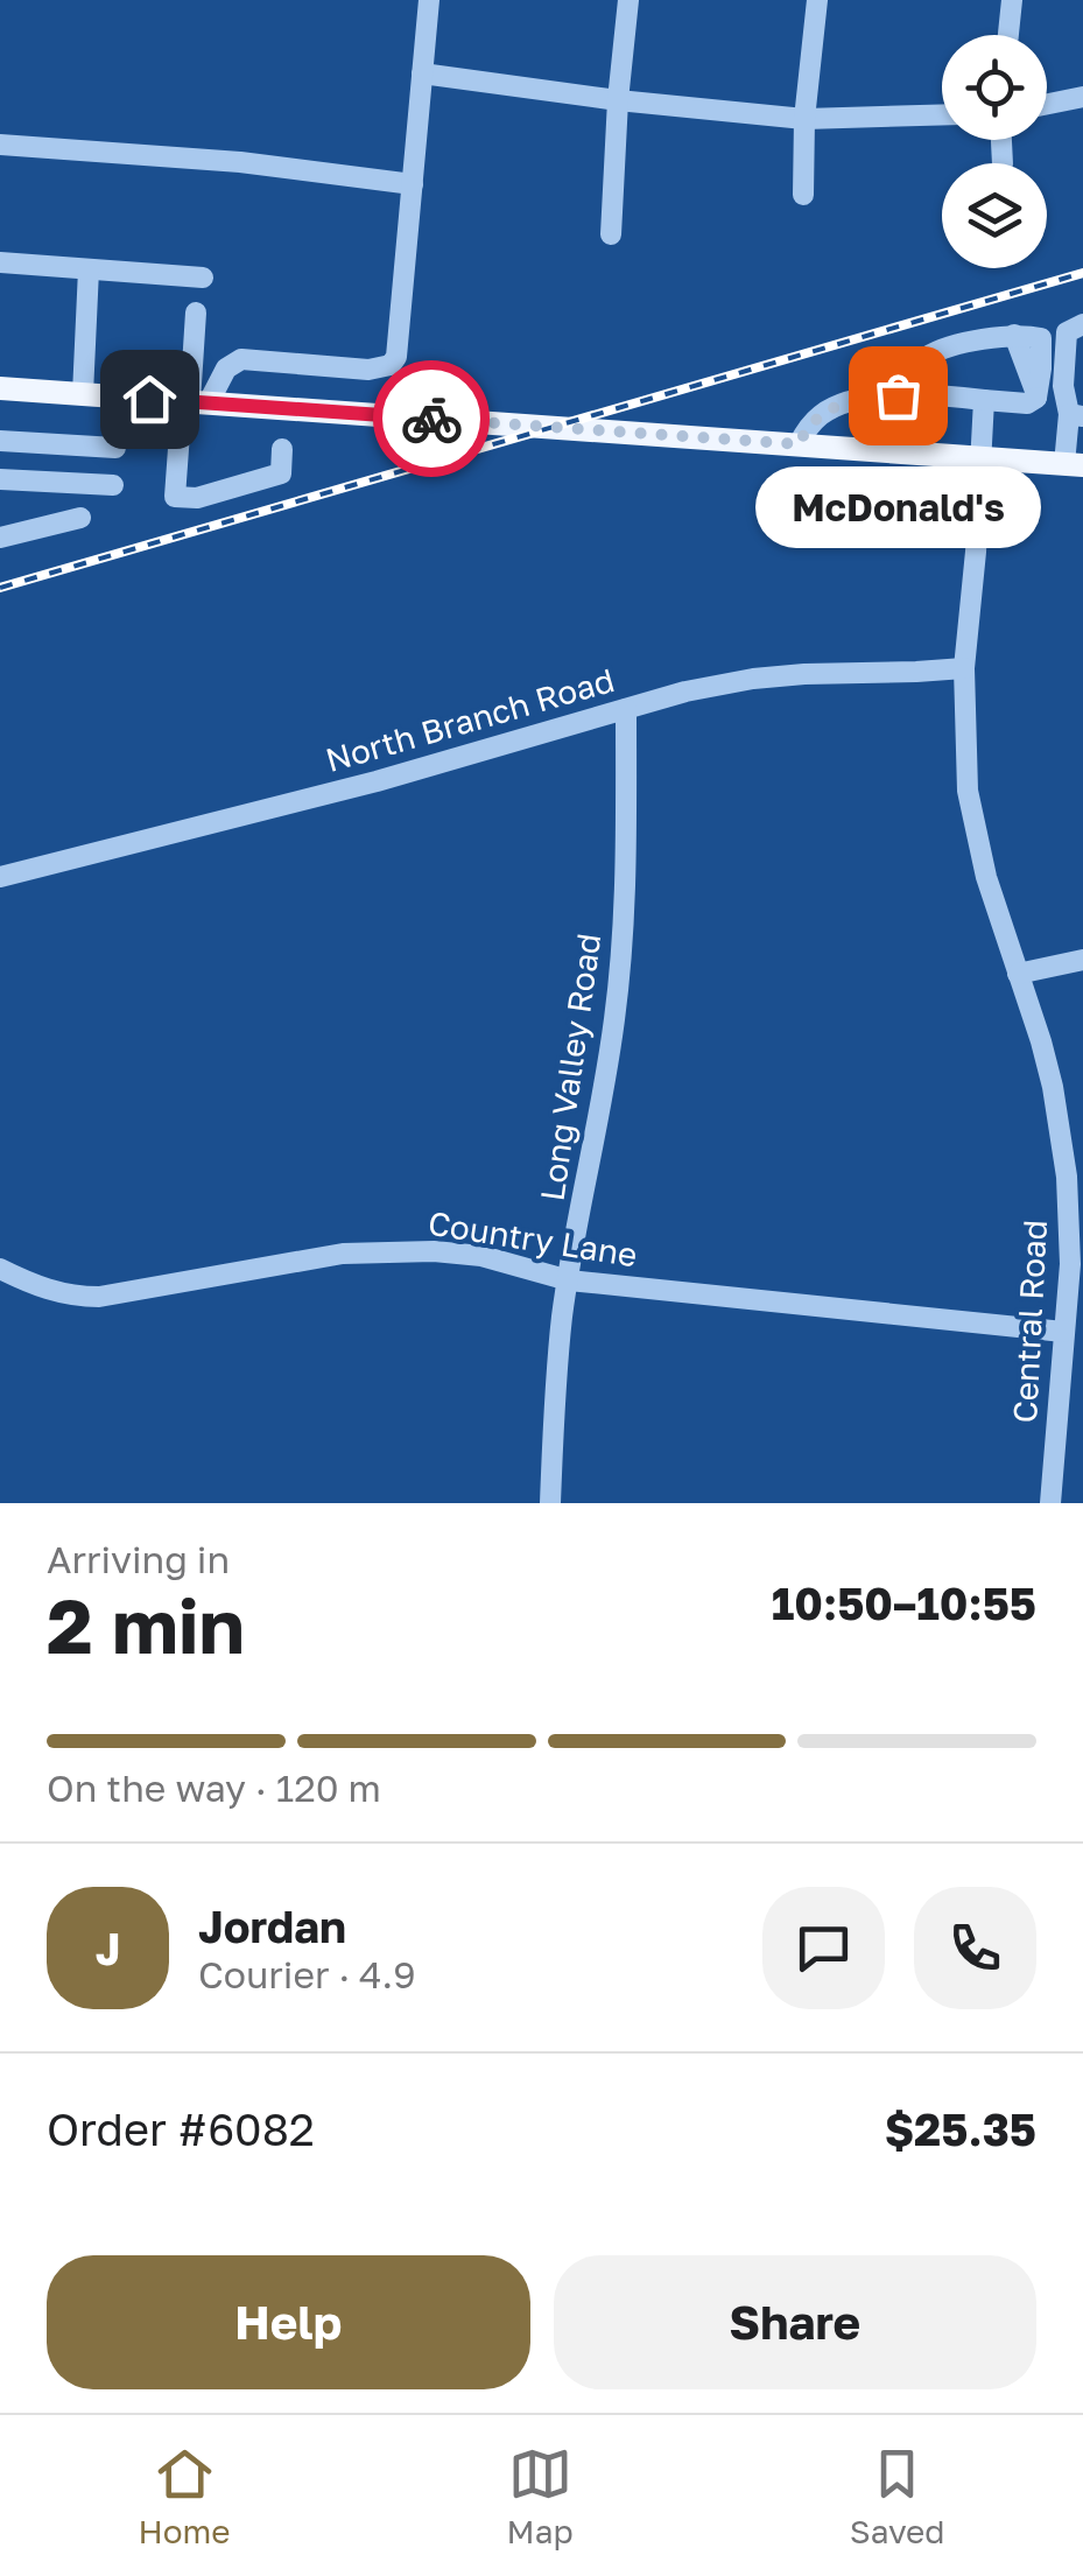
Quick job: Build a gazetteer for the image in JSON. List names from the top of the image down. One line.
{"streets":{"street":["North Branch Road","Long Valley Road","Country Lane","Central Road"]},"crossings":[["North Branch Road","Long Valley Road"],["North Branch Road","Central Road"],["Long Valley Road","Country Lane"],["Country Lane","Central Road"]],"places":["McDonald's"],"page":{"bubble":"McDonald's","heading":["2 min","Arriving in","10:50–10:55"],"panel":["Jordan","Courier · 4.9","Order #6082","$25.35"],"bar":"On the way · 120 m","round":"J","buttons":["Help","Share"],"tabs":["Home","Map","Saved"]}}
